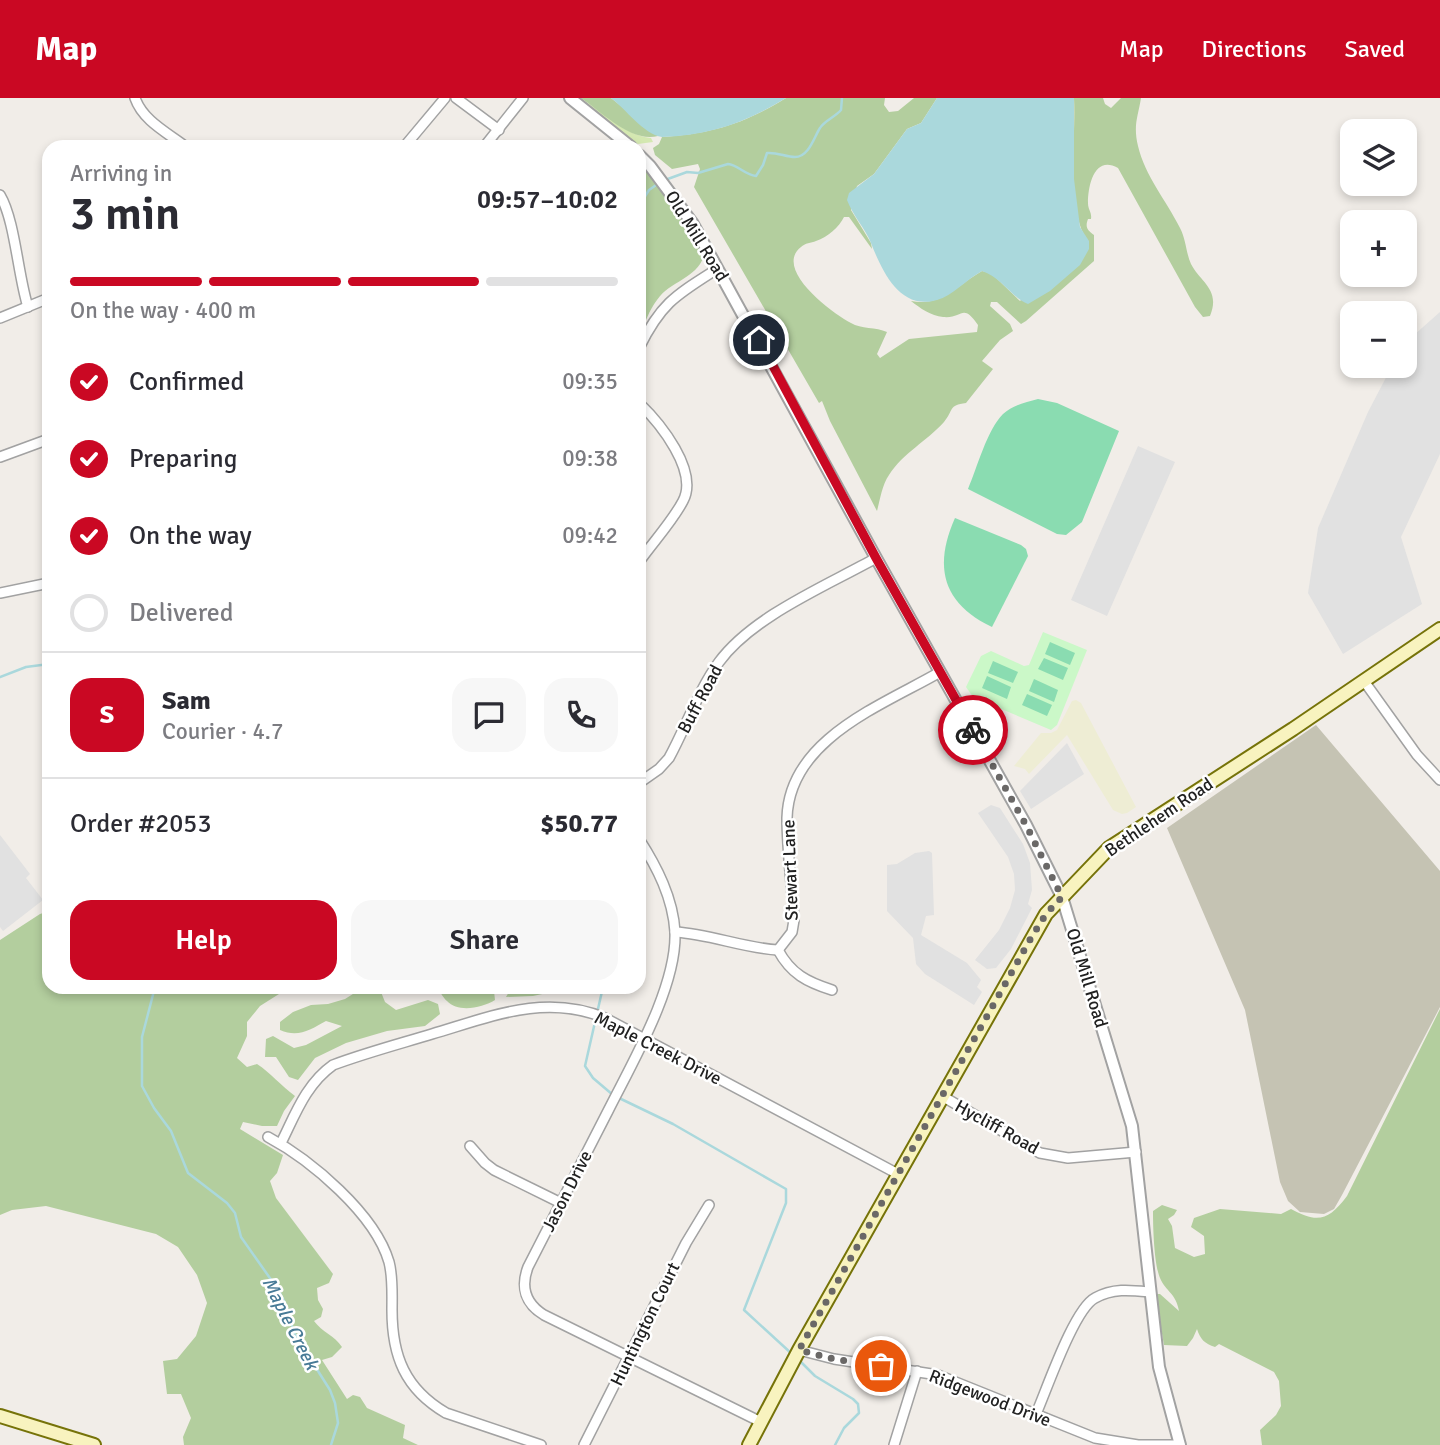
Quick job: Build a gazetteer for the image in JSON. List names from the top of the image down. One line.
{"streets":{"main road":["Bethlehem Road"],"street":["Old Mill Road","Buff Road","Stewart Lane","Maple Creek Drive","Hycliff Road","Jason Drive","Huntington Court","Ridgewood Drive"]},"crossings":[["Old Mill Road","Buff Road"],["Old Mill Road","Bethlehem Road"],["Old Mill Road","Stewart Lane"],["Old Mill Road","Hycliff Road"],["Old Mill Road","Ridgewood Drive"],["Bethlehem Road","Maple Creek Drive"],["Bethlehem Road","Hycliff Road"],["Bethlehem Road","Jason Drive"],["Bethlehem Road","Ridgewood Drive"],["Maple Creek Drive","Jason Drive"],["Jason Drive","Huntington Court"]],"water":["Maple Creek"],"page":{"header":"Map","nav":["Map","Directions","Saved"],"map_buttons":["+","−"],"heading":["3 min","Arriving in","09:57–10:02"],"panel":["Sam","Courier · 4.7","Order #2053","$50.77"],"bar":"On the way · 400 m","list":[["Confirmed","09:35"],["Preparing","09:38"],["On the way","09:42"],"Delivered"],"round":"S","buttons":["Help","Share"]}}
